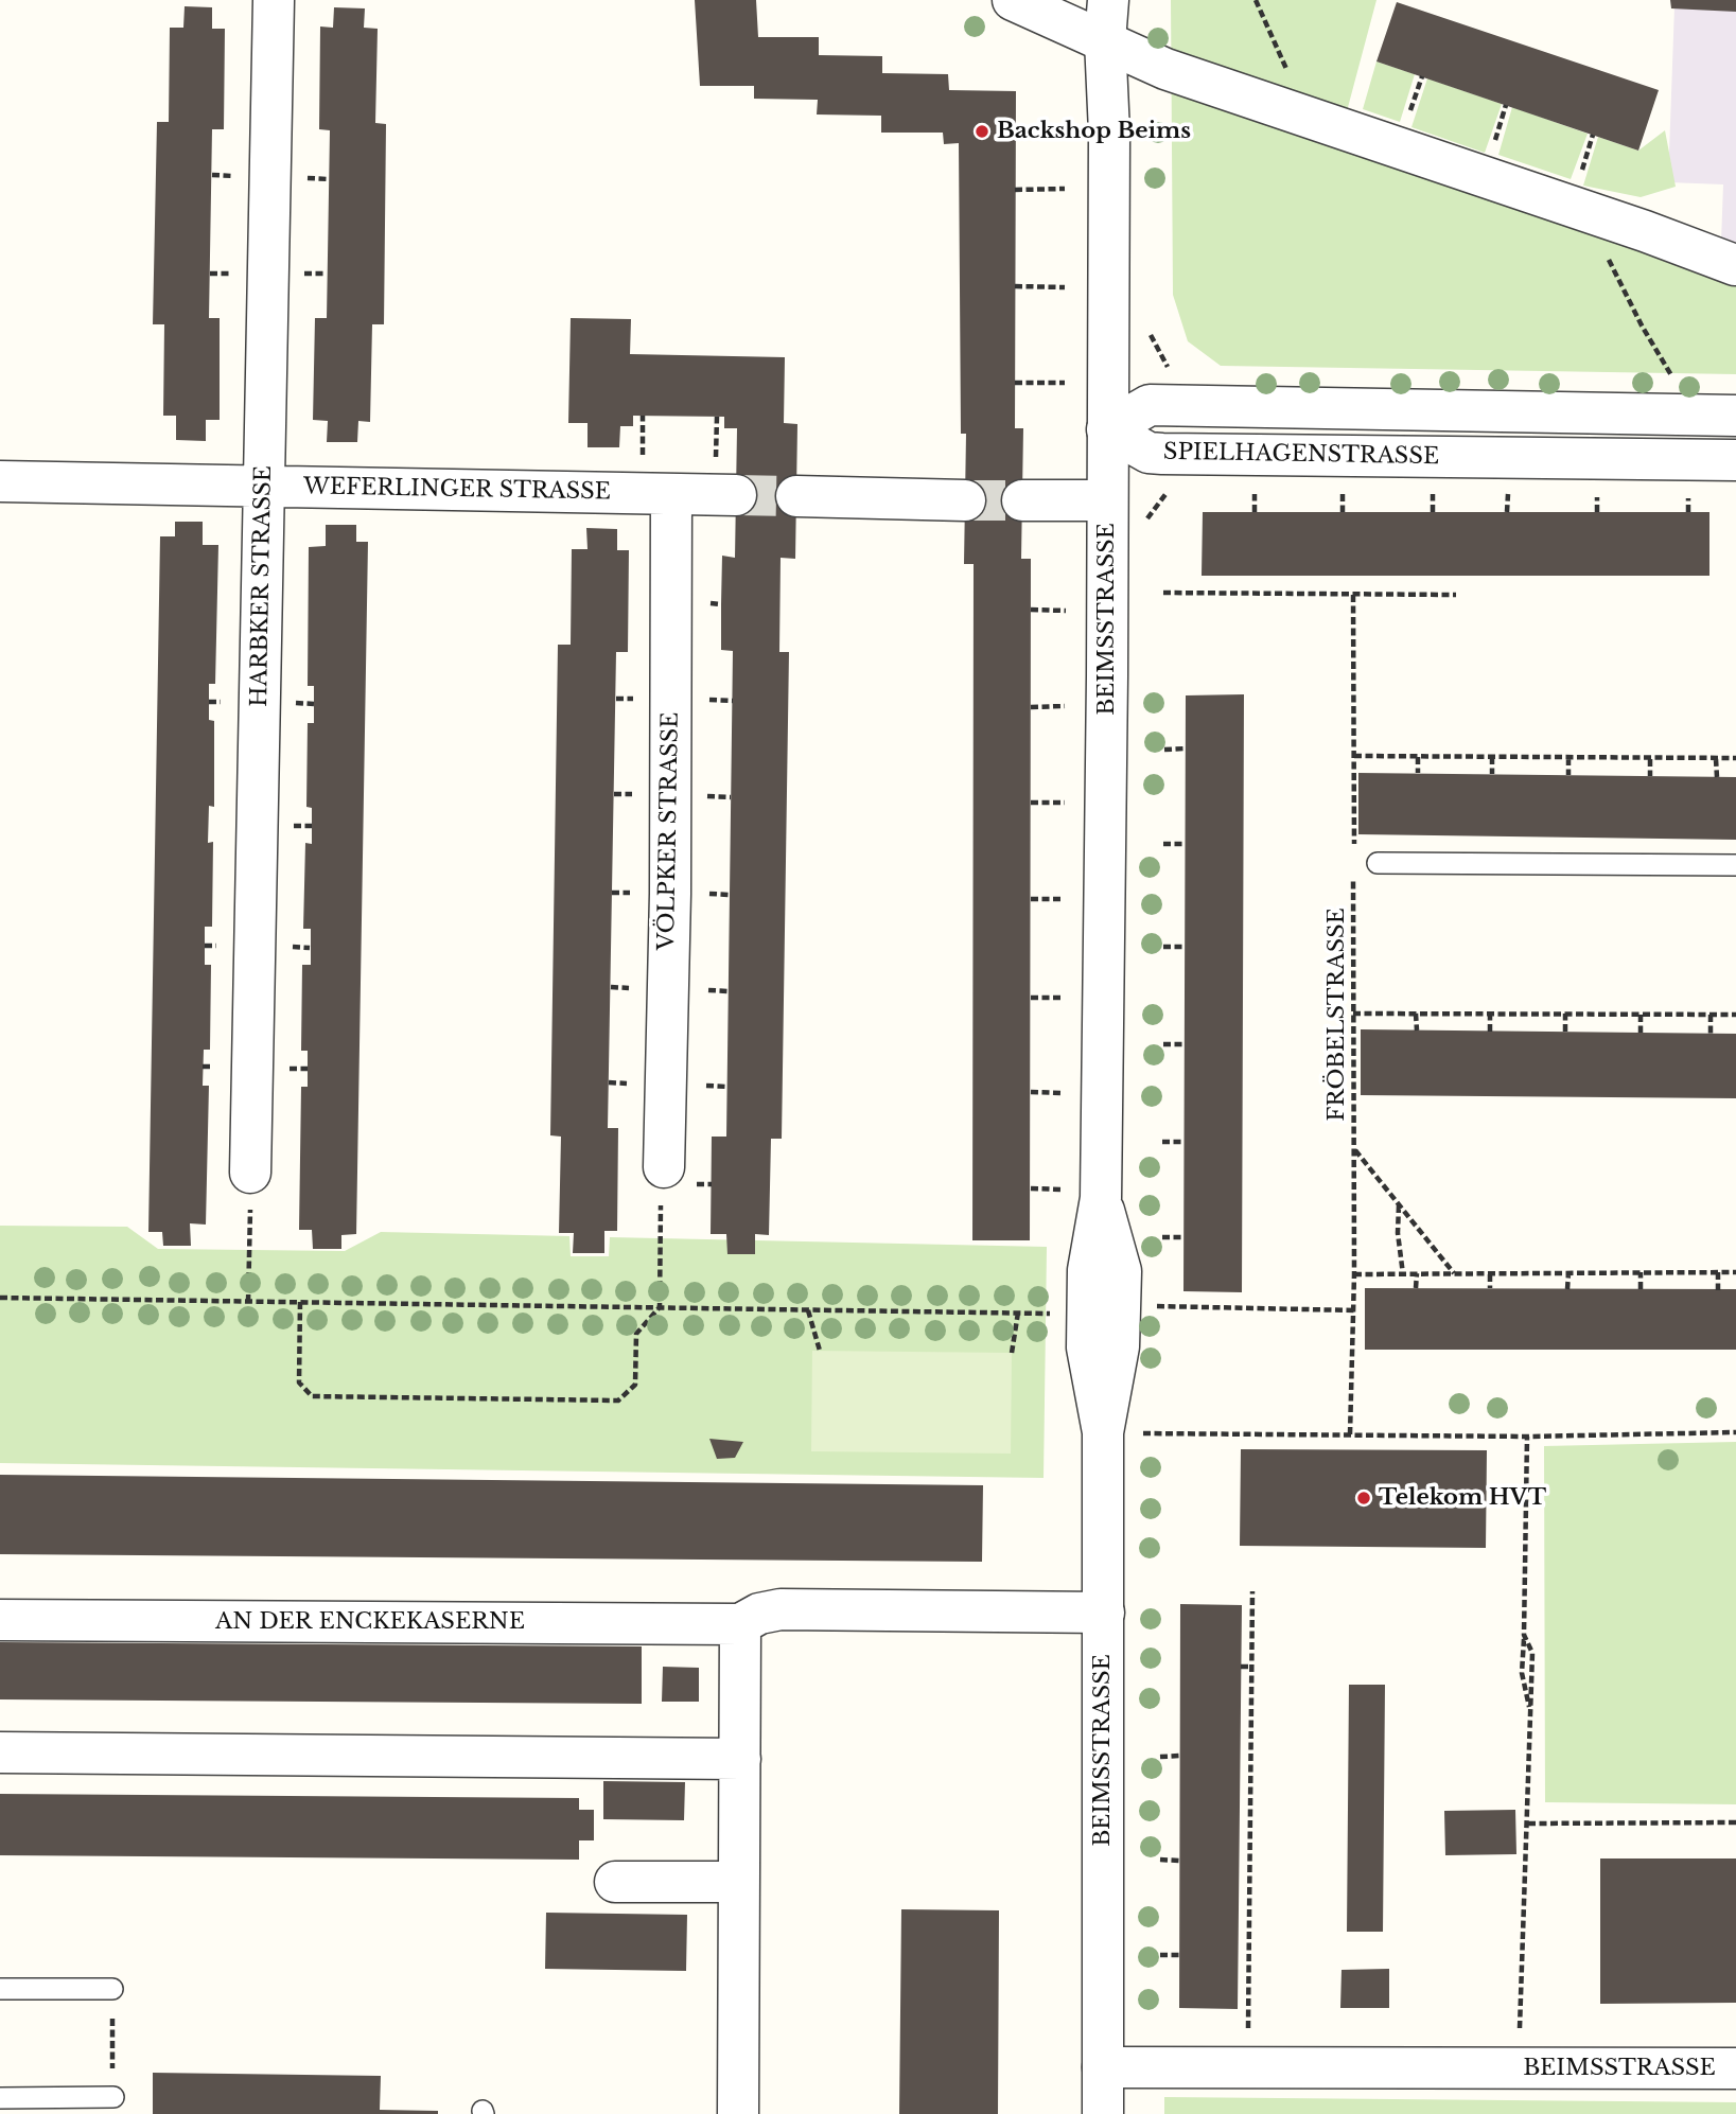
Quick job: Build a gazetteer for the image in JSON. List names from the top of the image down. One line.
{"streets":{"street":["SPIELHAGENSTRASSE","WEFERLINGER STRASSE","HARBKER STRASSE","BEIMSSTRASSE","VÖLPKER STRASSE","AN DER ENCKEKASERNE"],"path":["FRÖBELSTRASSE"]},"crossings":[["SPIELHAGENSTRASSE","BEIMSSTRASSE"],["WEFERLINGER STRASSE","HARBKER STRASSE"],["WEFERLINGER STRASSE","VÖLPKER STRASSE"],["BEIMSSTRASSE","AN DER ENCKEKASERNE"]],"places":["Backshop Beims","Telekom HVT"]}
